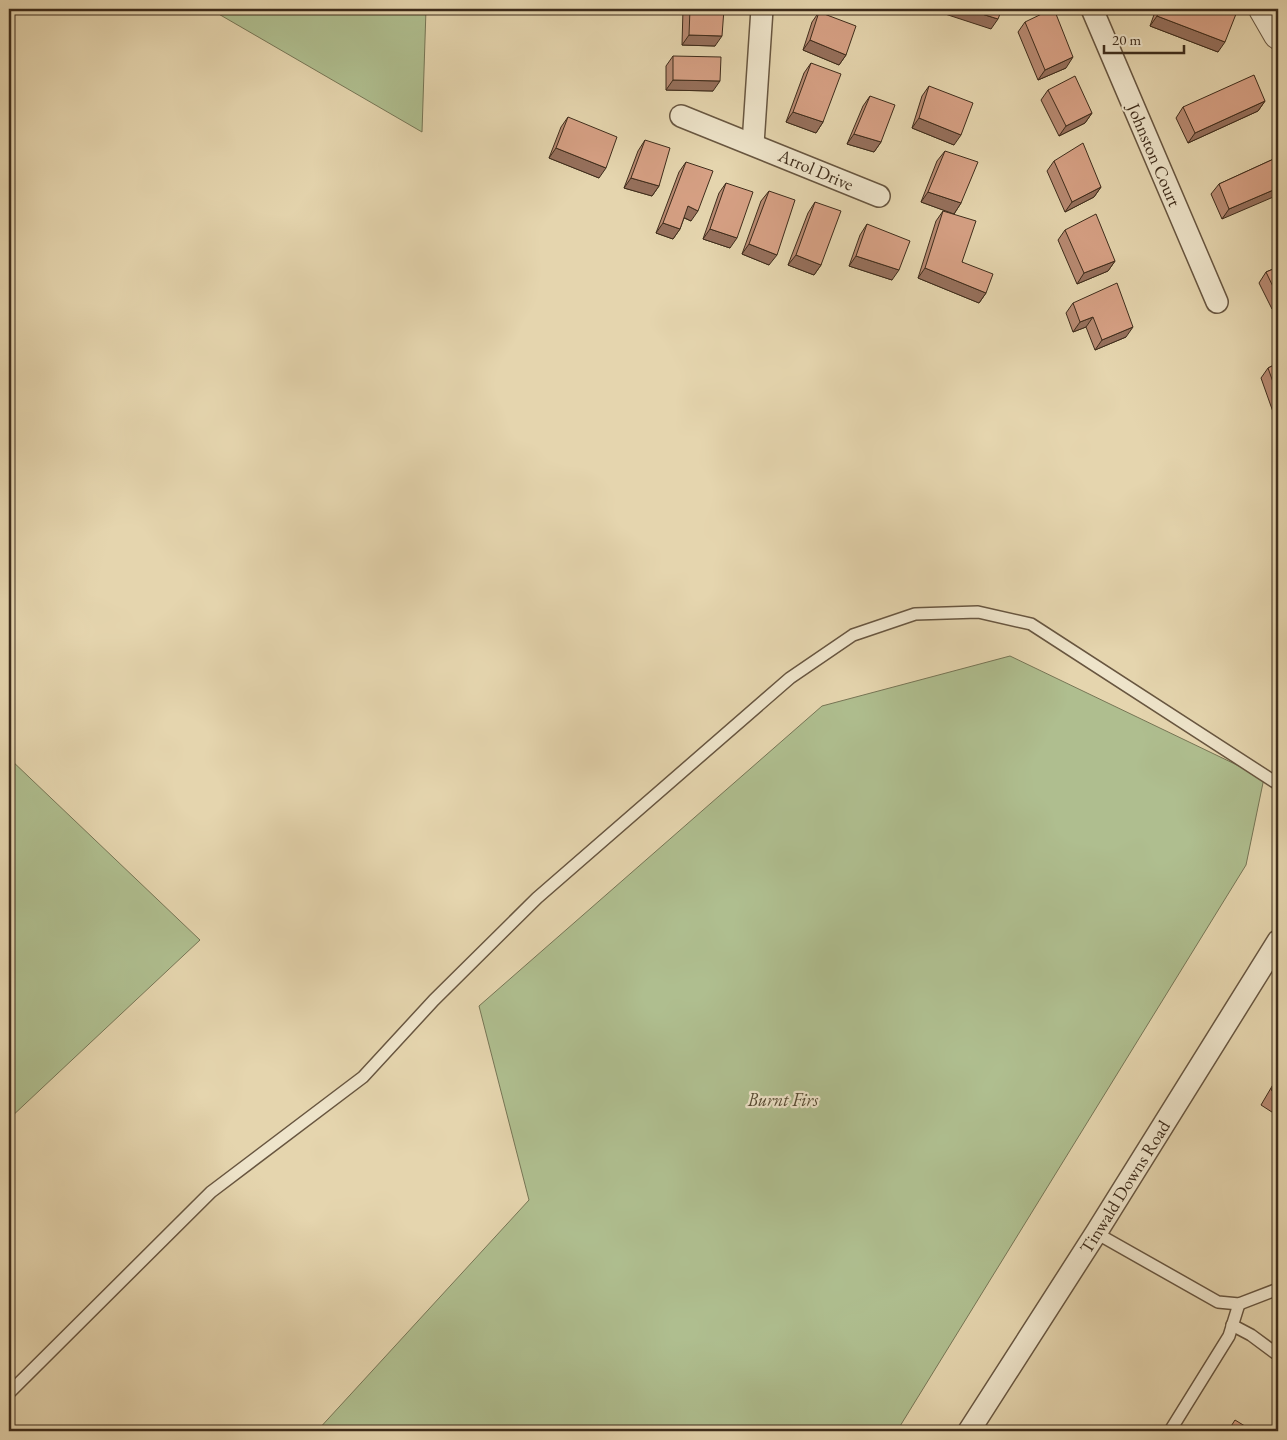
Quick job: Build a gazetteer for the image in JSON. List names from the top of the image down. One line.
{"streets":{"street":["Johnston Court","Arrol Drive","Tinwald Downs Road"]},"parks":["Burnt Firs"],"scale_bar":"20 m"}
